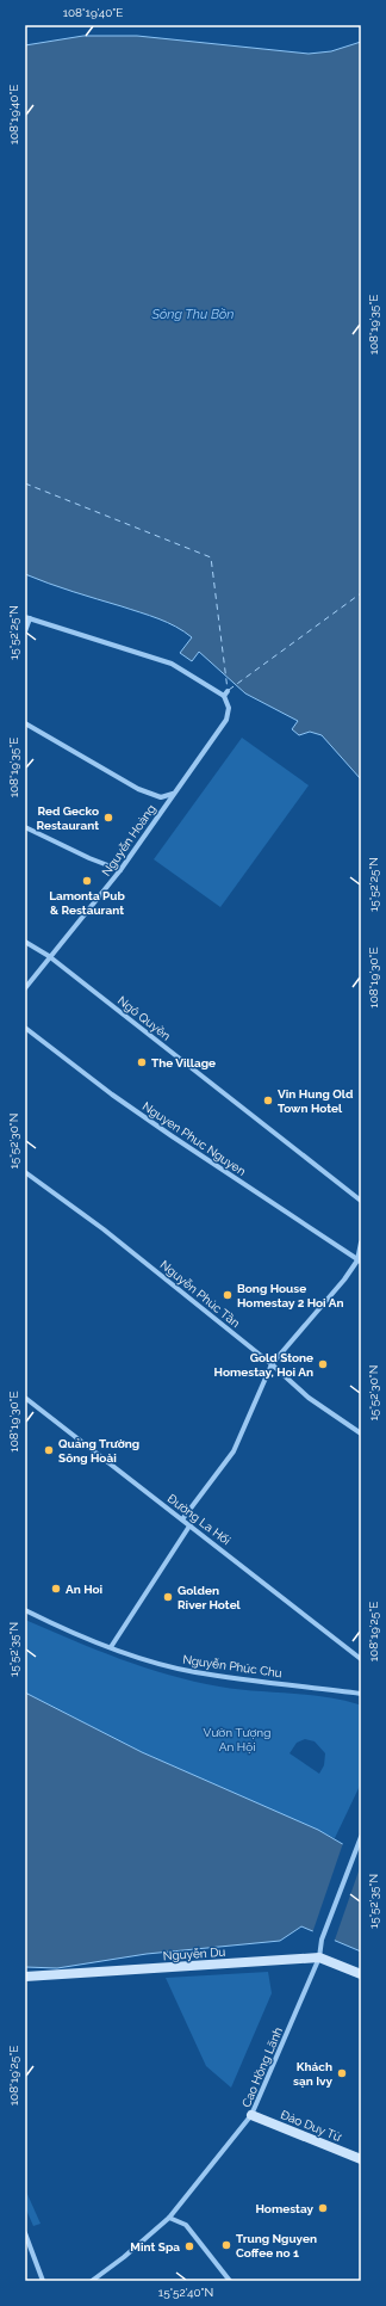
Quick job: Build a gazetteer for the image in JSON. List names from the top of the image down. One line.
{"streets":{"street":["Nguyễn Hoàng","Ngô Quyền","Nguyen Phuc Nguyen","Nguyễn Phúc Tần","Đường La Hối","Nguyễn Phúc Chu","Nguyễn Du","Cao Hồng Lãnh","Đào Duy Từ"]},"crossings":[["Nguyễn Hoàng","Ngô Quyền"],["Nguyễn Du","Cao Hồng Lãnh"],["Cao Hồng Lãnh","Đào Duy Từ"]],"water":["Sông Thu Bồn"],"parks":["Vườn Tượng An Hội"],"places":["Red Gecko Restaurant","Lamonta Pub & Restaurant","The Village","Vin Hung Old Town Hotel","Bong House Homestay 2 Hoi An","Gold Stone Homestay, Hoi An","Quảng Trường Sông Hoài","An Hoi","Golden River Hotel","Khách sạn Ivy","Homestay","Trung Nguyen Coffee no 1","Mint Spa"],"coordinates":["108°19'40\"E","108°19'35\"E","15°52'25\"N","108°19'30\"E","15°52'30\"N","108°19'25\"E","15°52'35\"N","15°52'40\"N"]}
